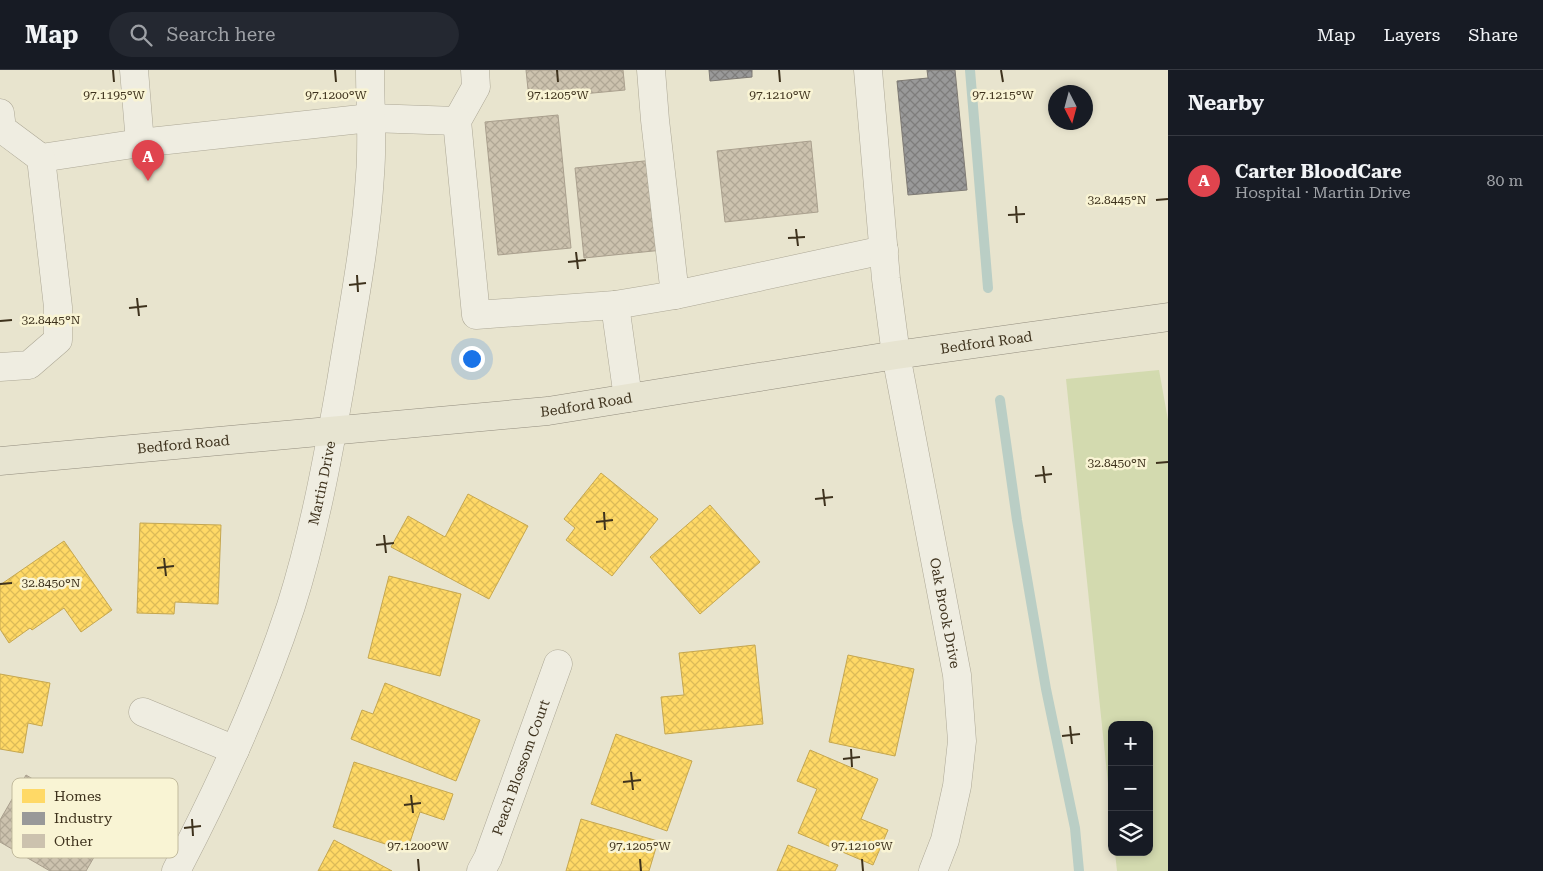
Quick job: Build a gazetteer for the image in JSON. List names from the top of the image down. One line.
{"streets":{"main road":["Bedford Road"],"street":["Martin Drive","Oak Brook Drive","Peach Blossom Court"]},"crossings":[["Bedford Road","Martin Drive"],["Bedford Road","Oak Brook Drive"]],"legend":["Homes","Industry","Other"],"north":"bottom","page":{"header":"Map","search":"Search here","nav":["Map","Layers","Share"],"heading":"Nearby","list":[{"mark":"A","name":"Carter BloodCare","note":"Hospital · Martin Drive","value":"80 m"}],"pins":"A","map_buttons":["+","−"]},"coordinates":["97.1195°W","97.1200°W","97.1205°W","97.1210°W","97.1215°W","32.8445°N","32.8450°N"]}
